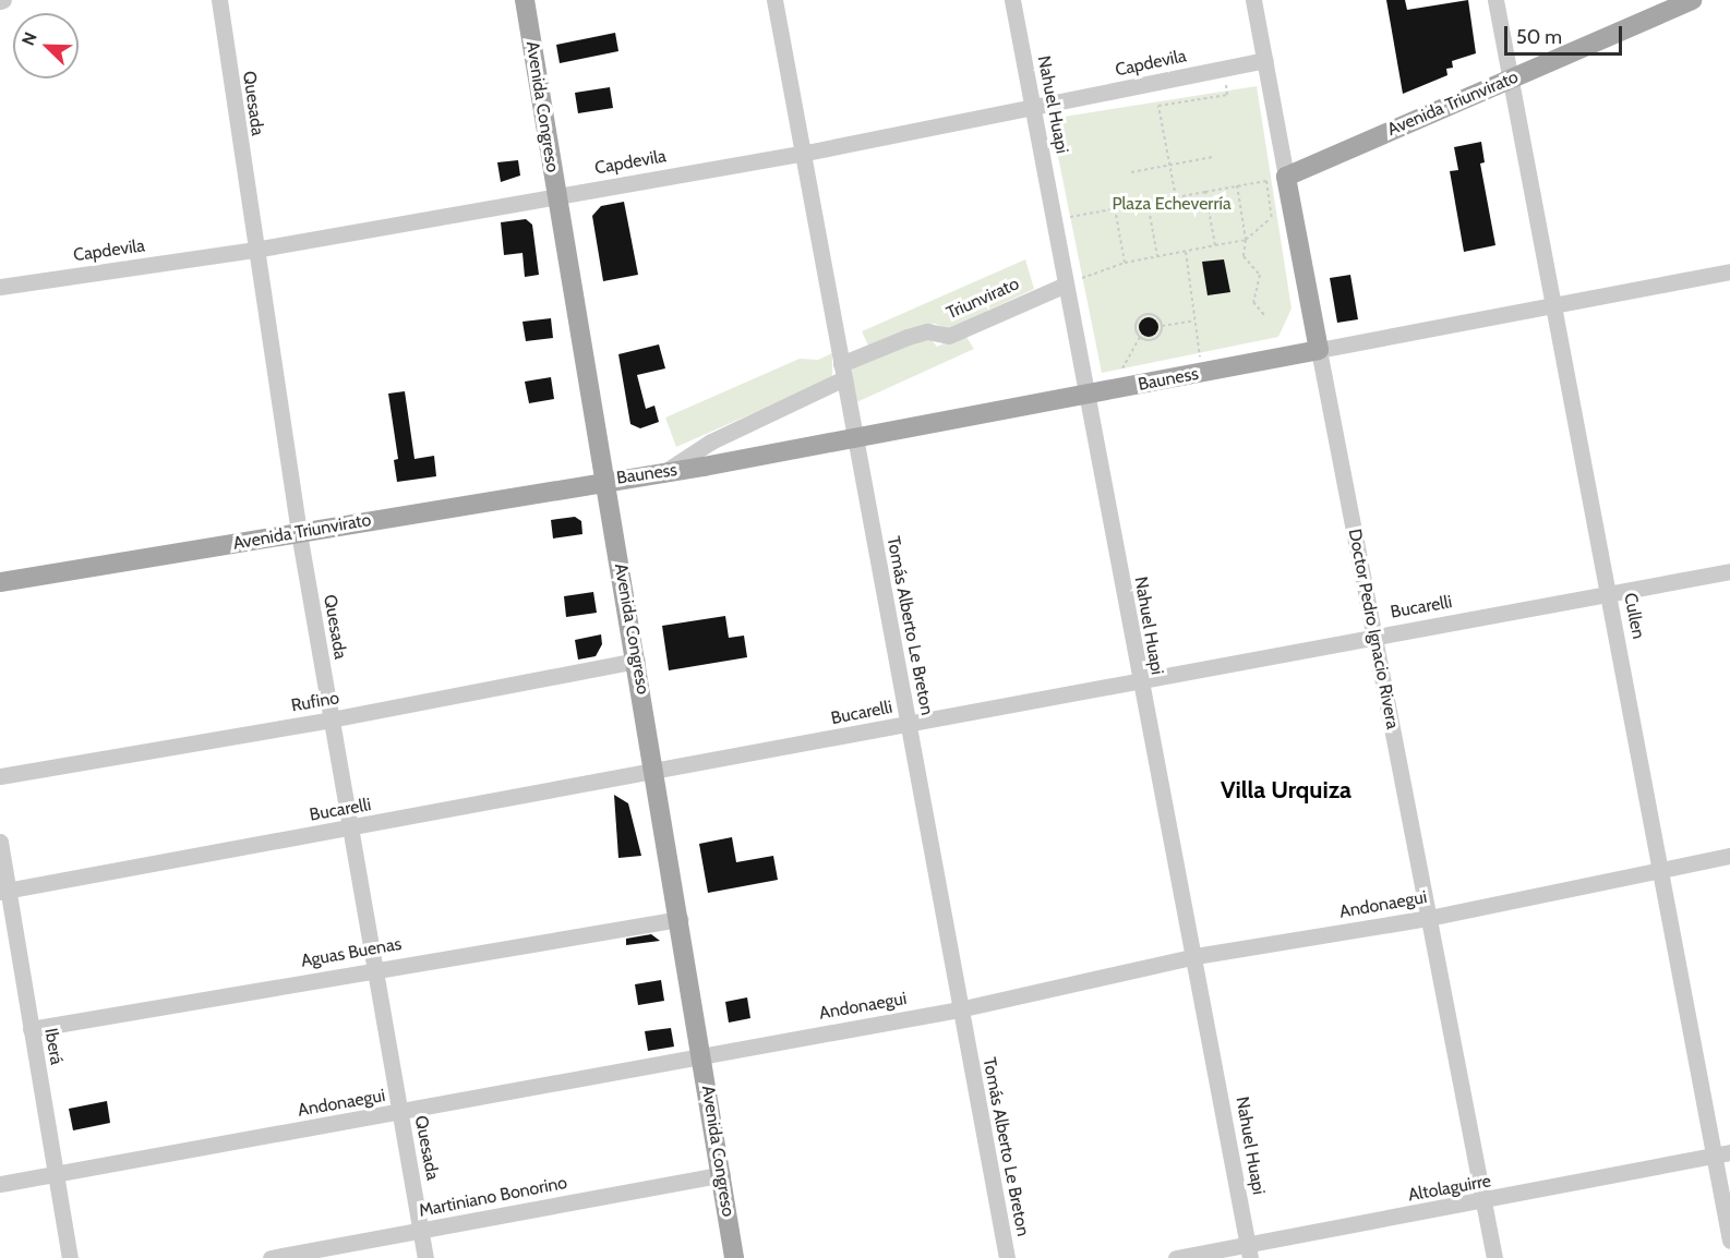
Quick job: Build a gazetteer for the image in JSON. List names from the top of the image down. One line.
{"streets":{"main road":["Avenida Triunvirato","Avenida Congreso","Bauness","Doctor Pedro Ignacio Rivera"],"street":["Capdevila","Quesada","Nahuel Huapi","Triunvirato","Bucarelli","Cullen","Tomás Alberto Le Breton","Rufino","Andonaegui","Aguas Buenas","Iberá","Altolaguirre","Martiniano Bonorino"]},"crossings":[["Capdevila","Quesada"],["Capdevila","Nahuel Huapi"],["Capdevila","Avenida Congreso"],["Capdevila","Tomás Alberto Le Breton"],["Capdevila","Doctor Pedro Ignacio Rivera"],["Quesada","Avenida Triunvirato"],["Quesada","Bucarelli"],["Quesada","Rufino"],["Quesada","Andonaegui"],["Quesada","Aguas Buenas"],["Quesada","Martiniano Bonorino"],["Avenida Triunvirato","Avenida Congreso"],["Avenida Triunvirato","Bauness"],["Avenida Triunvirato","Cullen"],["Avenida Triunvirato","Doctor Pedro Ignacio Rivera"],["Nahuel Huapi","Triunvirato"],["Nahuel Huapi","Bauness"],["Nahuel Huapi","Bucarelli"],["Nahuel Huapi","Andonaegui"],["Nahuel Huapi","Altolaguirre"],["Avenida Congreso","Bauness"],["Avenida Congreso","Bucarelli"],["Avenida Congreso","Rufino"],["Avenida Congreso","Andonaegui"],["Avenida Congreso","Aguas Buenas"],["Avenida Congreso","Martiniano Bonorino"],["Triunvirato","Bauness"],["Triunvirato","Tomás Alberto Le Breton"],["Bauness","Cullen"],["Bauness","Tomás Alberto Le Breton"],["Bauness","Doctor Pedro Ignacio Rivera"],["Bucarelli","Cullen"],["Bucarelli","Tomás Alberto Le Breton"],["Bucarelli","Doctor Pedro Ignacio Rivera"],["Bucarelli","Iberá"],["Cullen","Andonaegui"],["Cullen","Altolaguirre"],["Tomás Alberto Le Breton","Andonaegui"],["Doctor Pedro Ignacio Rivera","Andonaegui"],["Doctor Pedro Ignacio Rivera","Altolaguirre"],["Andonaegui","Iberá"],["Aguas Buenas","Iberá"]],"districts":["Villa Urquiza"],"parks":["Plaza Echeverría"],"scale_bar":"50 m","north":"top left"}
